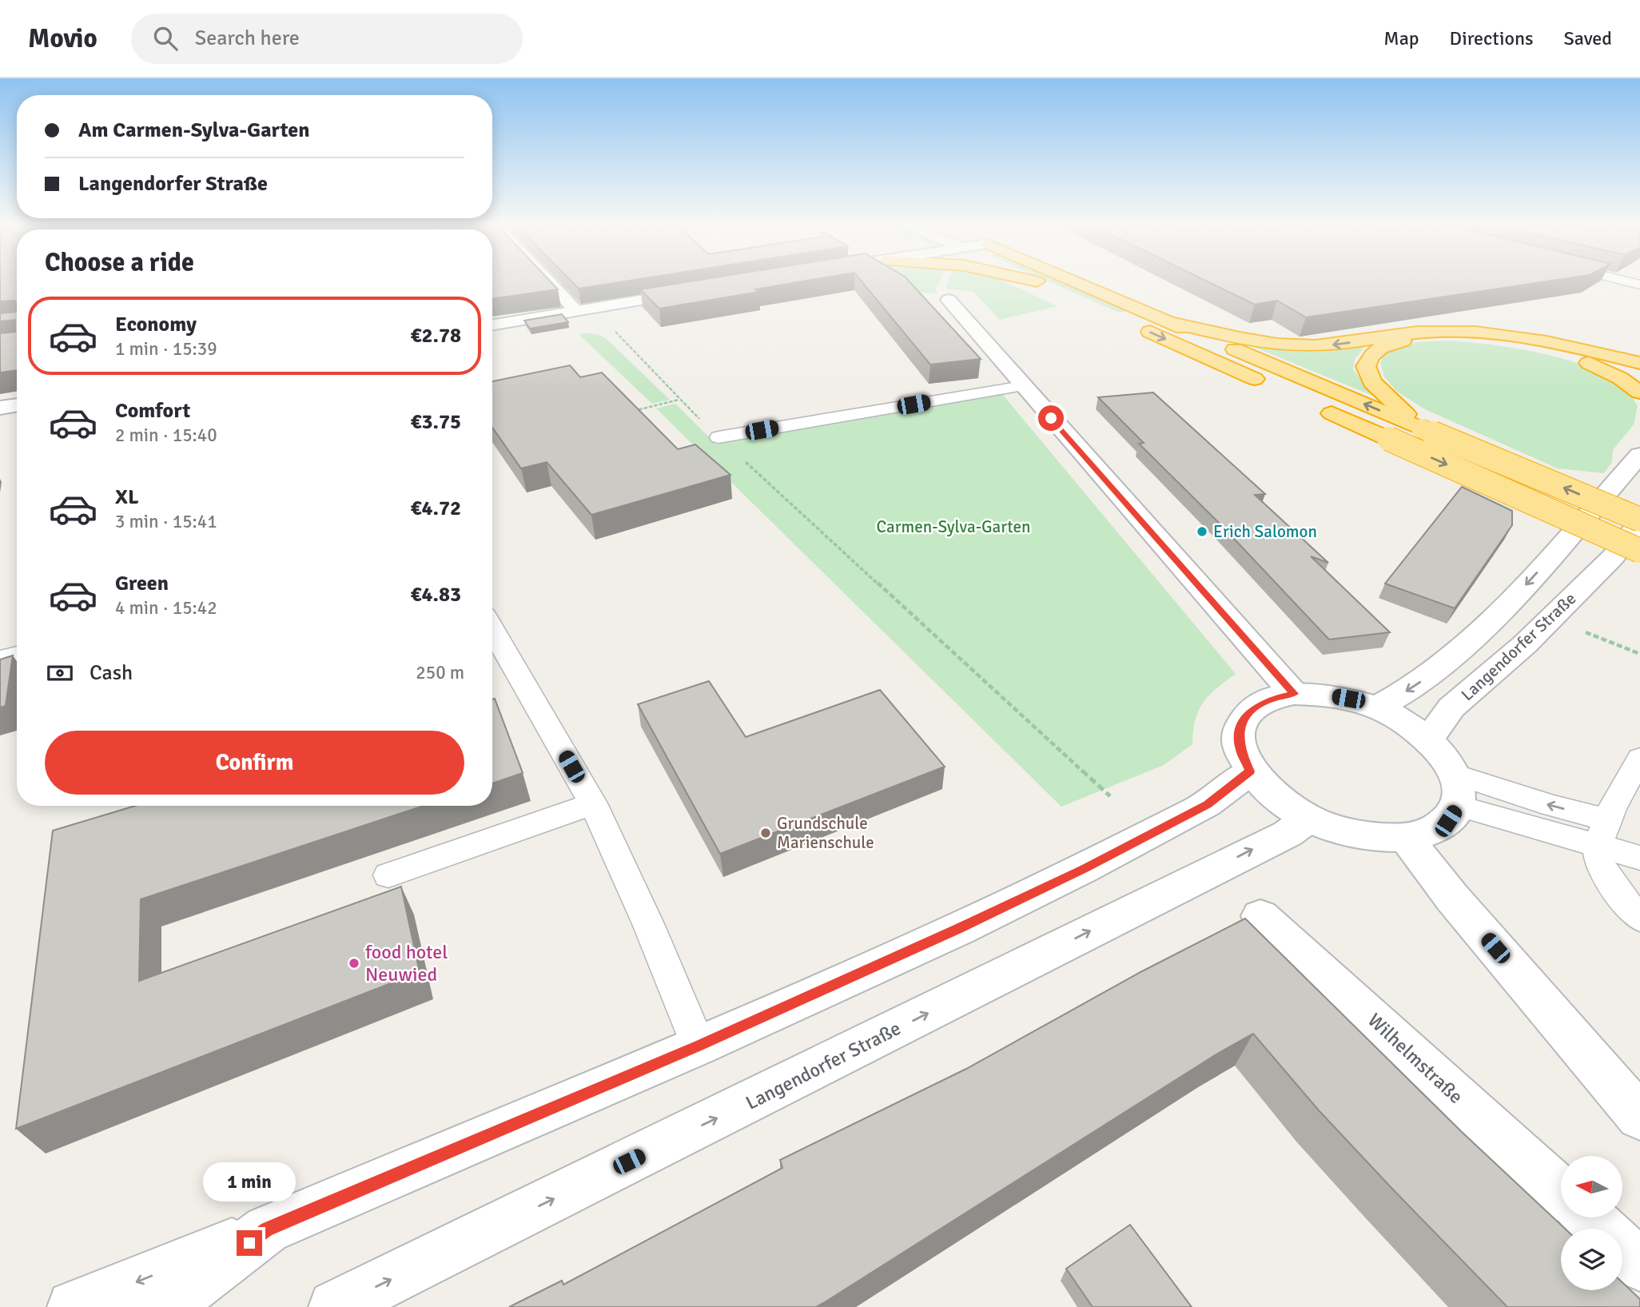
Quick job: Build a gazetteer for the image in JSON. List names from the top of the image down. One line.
{"streets":{"street":["Langendorfer Straße","Wilhelmstraße"]},"parks":["Carmen-Sylva-Garten"],"places":["Erich Salomon","Grundschule Marienschule","food hotel Neuwied"],"north":"left","page":{"header":"Movio","search":"Search here","nav":["Map","Directions","Saved"],"banner":["Am Carmen-Sylva-Garten","Langendorfer Straße"],"heading":"Choose a ride","list":[{"name":"Economy","note":"1 min · 15:39","value":"€2.78"},{"name":"Comfort","note":"2 min · 15:40","value":"€3.75"},{"name":"XL","note":"3 min · 15:41","value":"€4.72"},{"name":"Green","note":"4 min · 15:42","value":"€4.83"}],"pay":["Cash","250 m"],"buttons":"Confirm","bubble":"1 min"}}
